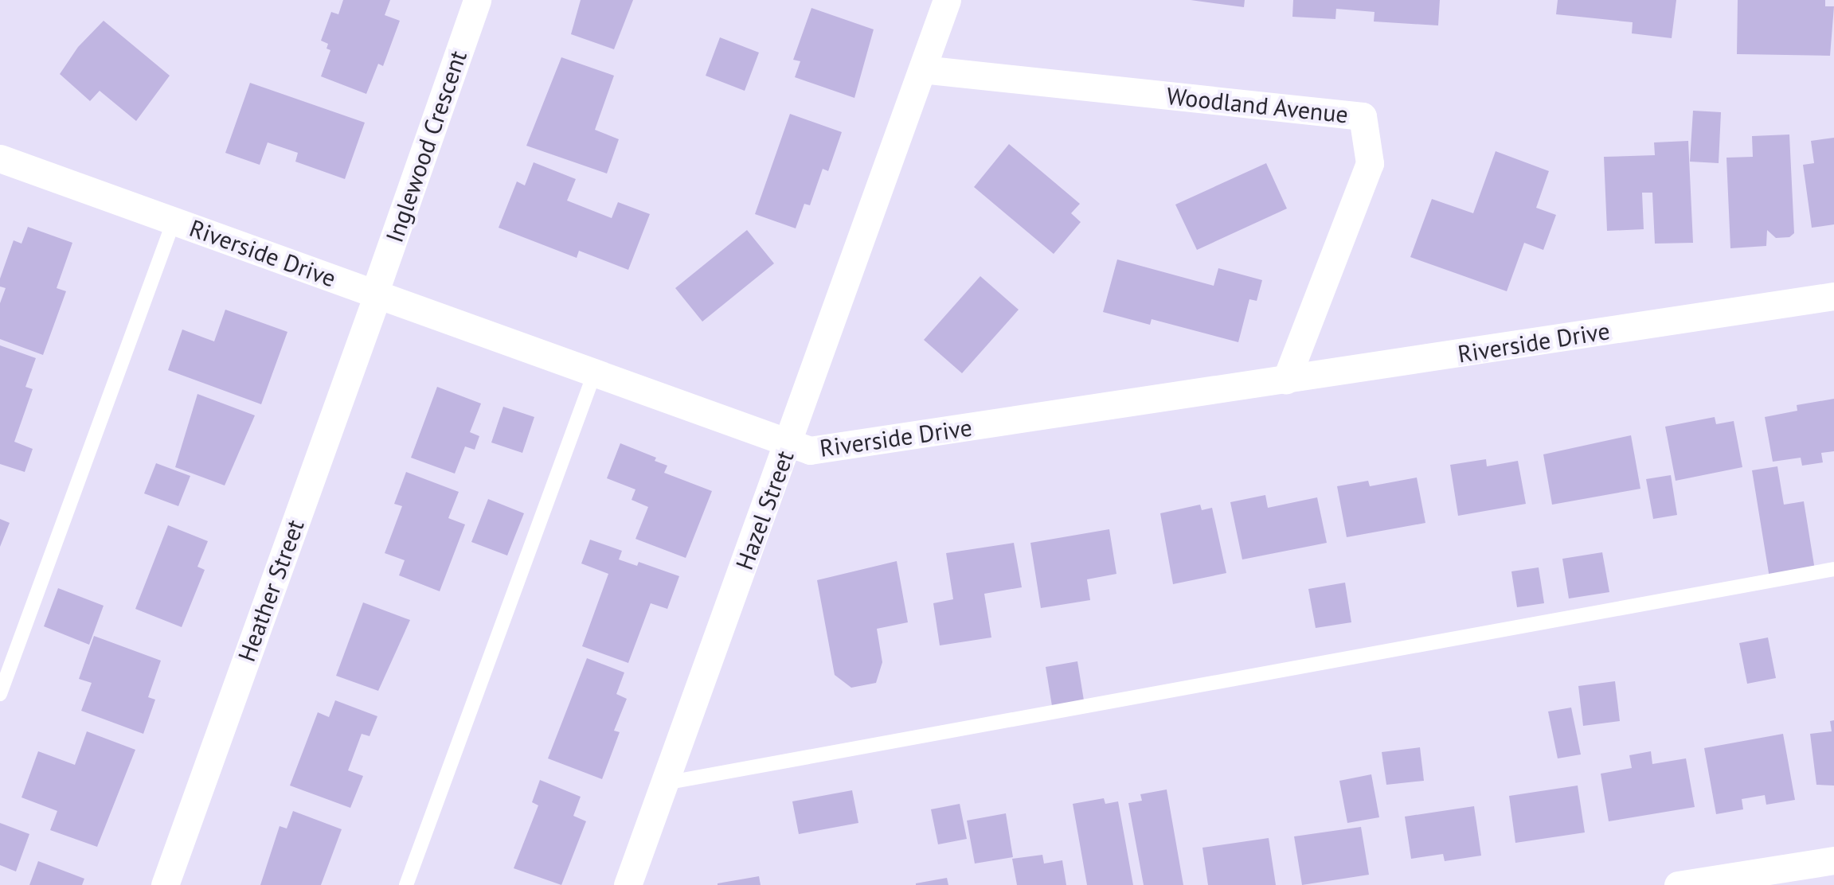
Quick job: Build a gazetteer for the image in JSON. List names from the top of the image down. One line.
{"streets":{"street":["Woodland Avenue","Inglewood Crescent","Riverside Drive","Hazel Street","Heather Street"]},"crossings":[["Woodland Avenue","Riverside Drive"],["Woodland Avenue","Hazel Street"],["Inglewood Crescent","Riverside Drive"],["Inglewood Crescent","Heather Street"],["Riverside Drive","Hazel Street"],["Riverside Drive","Heather Street"]]}
